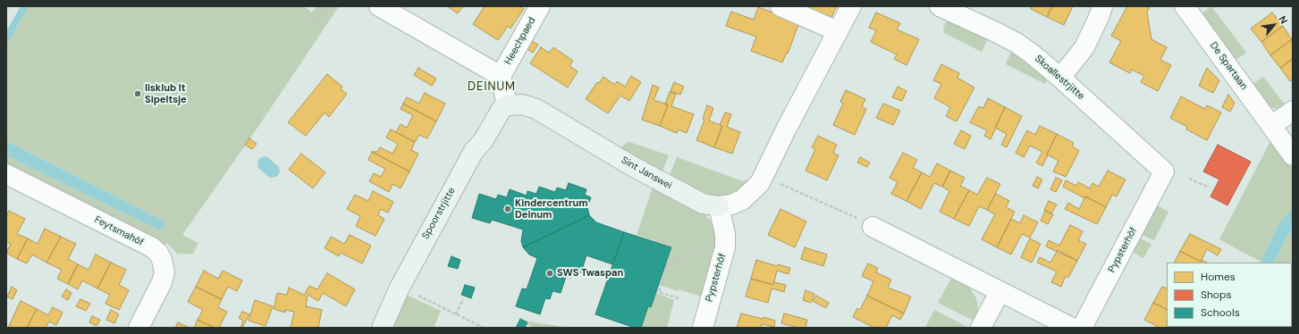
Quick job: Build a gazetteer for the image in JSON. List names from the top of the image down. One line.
{"streets":{"street":["Heechpaed","De Spartaan","Skoallestrjitte","Sint Janswei","Spoorstrjitte","Feytsmahôf","Pypsterhôf"]},"crossings":[["Skoallestrjitte","Pypsterhôf"],["Sint Janswei","Spoorstrjitte"],["Sint Janswei","Pypsterhôf"]],"districts":["DEINUM"],"places":["Iisklub It Sipeltsje","Kindercentrum Deinum","SWS Twaspan"],"legend":["Homes","Shops","Schools"],"north":"top right"}
